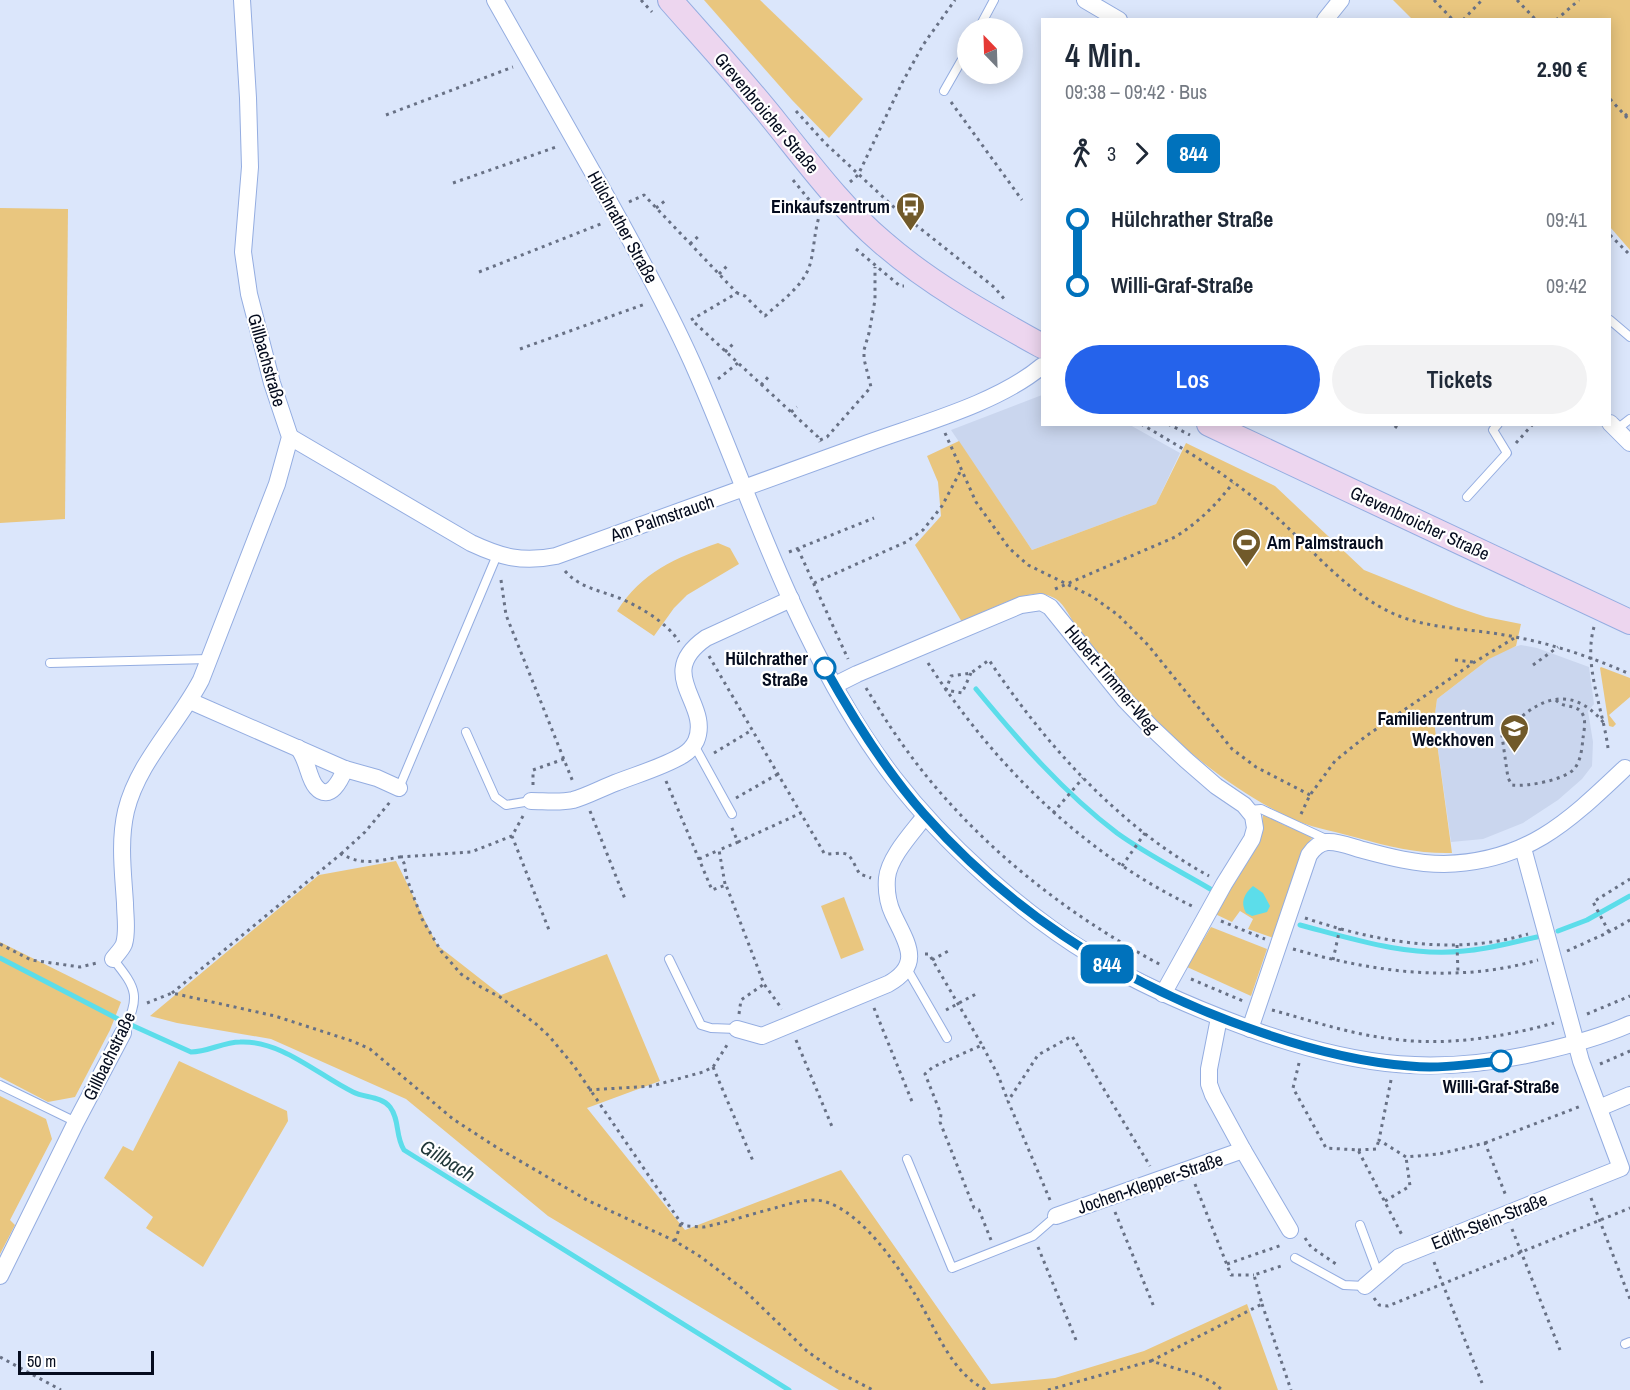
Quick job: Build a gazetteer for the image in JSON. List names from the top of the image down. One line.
{"streets":{"main road":["Grevenbroicher Straße"],"street":["Hülchrather Straße","Gillbachstraße","Am Palmstrauch","Hubert-Timmer-Weg","Jochen-Klepper-Straße","Edith-Stein-Straße"]},"crossings":[["Hülchrather Straße","Am Palmstrauch"],["Hülchrather Straße","Jochen-Klepper-Straße"],["Hülchrather Straße","Edith-Stein-Straße"],["Gillbachstraße","Am Palmstrauch"]],"water":["Gillbach"],"places":{"bus stop":["Einkaufszentrum"],"sports":["Am Palmstrauch"],"other":["Hülchrather Straße","Willi-Graf-Straße"],"school or university":["Familienzentrum Weckhoven"]},"lines":["bus line 844"],"scale_bar":"50 m","north":"top left","page":{"on_map":"844","heading":["4 Min.","09:38 – 09:42 · Bus","2.90 €"],"legs":["3","844"],"list":[{"name":"Hülchrather Straße","value":"09:41"},{"name":"Willi-Graf-Straße","value":"09:42"}],"buttons":["Los","Tickets"],"scale":"50 m"}}
